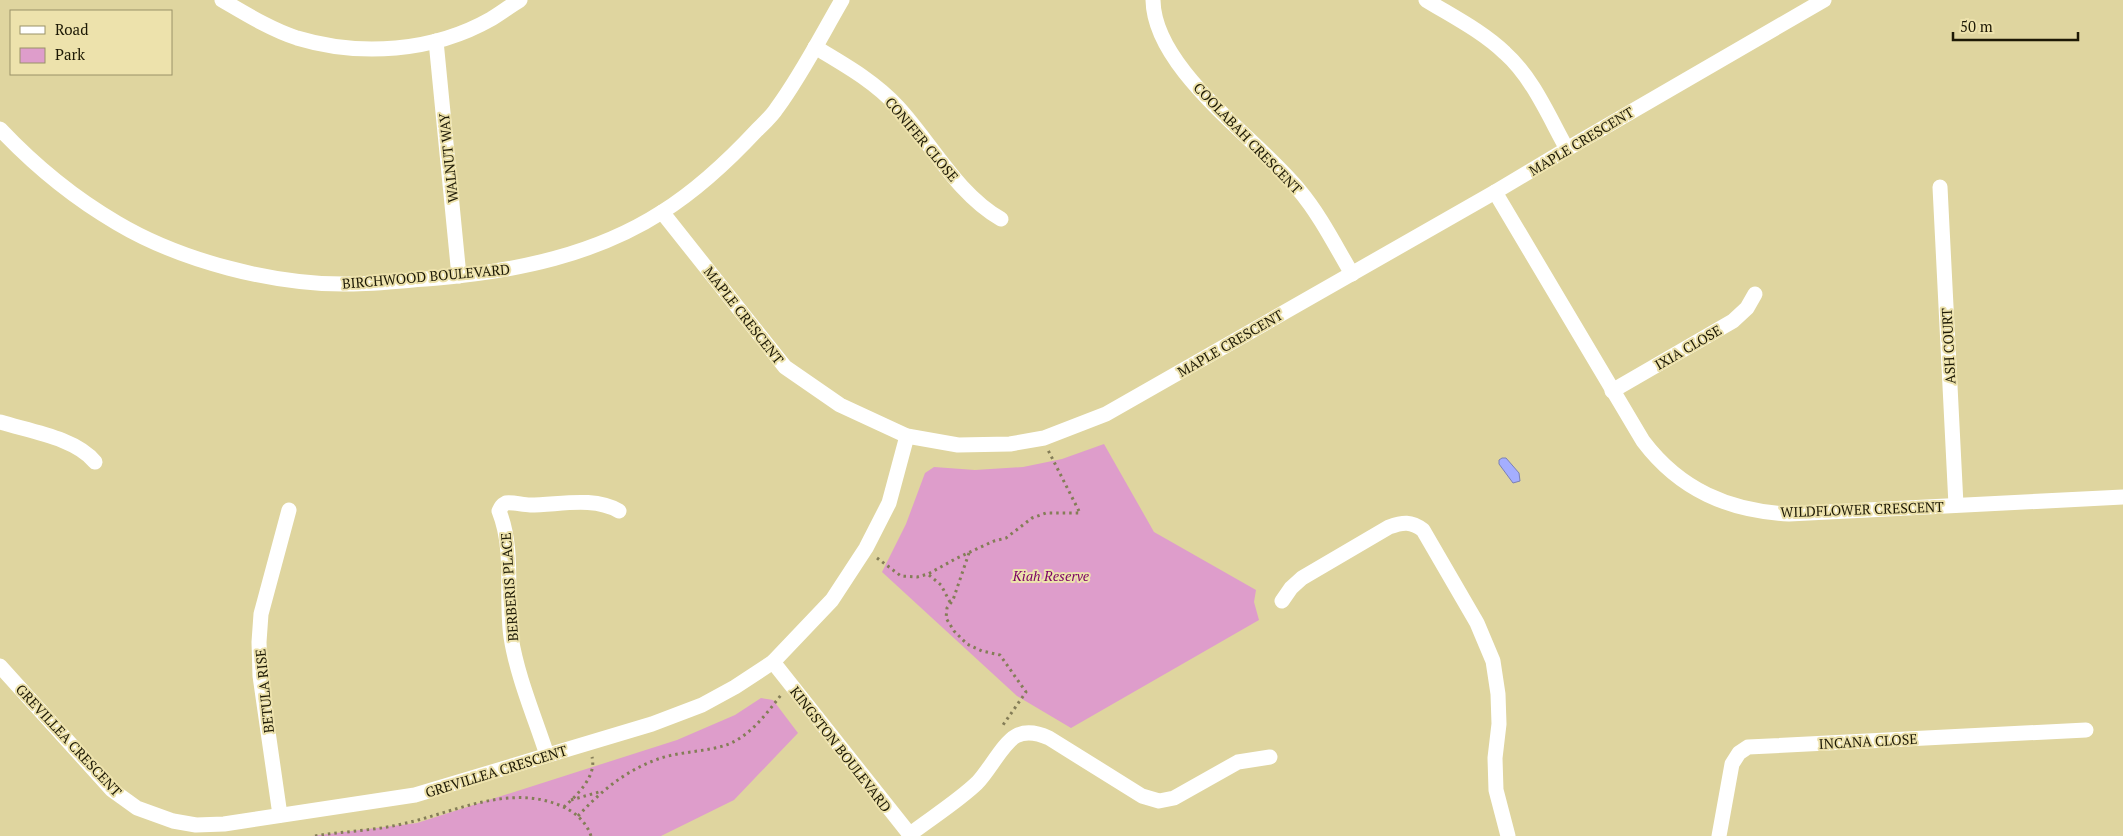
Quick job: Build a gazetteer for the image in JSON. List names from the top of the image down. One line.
{"streets":{"street":["COOLABAH CRESCENT","CONIFER CLOSE","MAPLE CRESCENT","WALNUT WAY","BIRCHWOOD BOULEVARD","ASH COURT","IXIA CLOSE","WILDFLOWER CRESCENT","BERBERIS PLACE","BETULA RISE","GREVILLEA CRESCENT","INCANA CLOSE","KINGSTON BOULEVARD"]},"crossings":[["COOLABAH CRESCENT","MAPLE CRESCENT"],["CONIFER CLOSE","BIRCHWOOD BOULEVARD"],["MAPLE CRESCENT","BIRCHWOOD BOULEVARD"],["MAPLE CRESCENT","WILDFLOWER CRESCENT"],["MAPLE CRESCENT","GREVILLEA CRESCENT"],["WALNUT WAY","BIRCHWOOD BOULEVARD"],["ASH COURT","WILDFLOWER CRESCENT"],["IXIA CLOSE","WILDFLOWER CRESCENT"],["BERBERIS PLACE","GREVILLEA CRESCENT"],["BETULA RISE","GREVILLEA CRESCENT"],["GREVILLEA CRESCENT","KINGSTON BOULEVARD"]],"parks":["Kiah Reserve"],"legend":["Road","Park"],"scale_bar":"50 m"}
